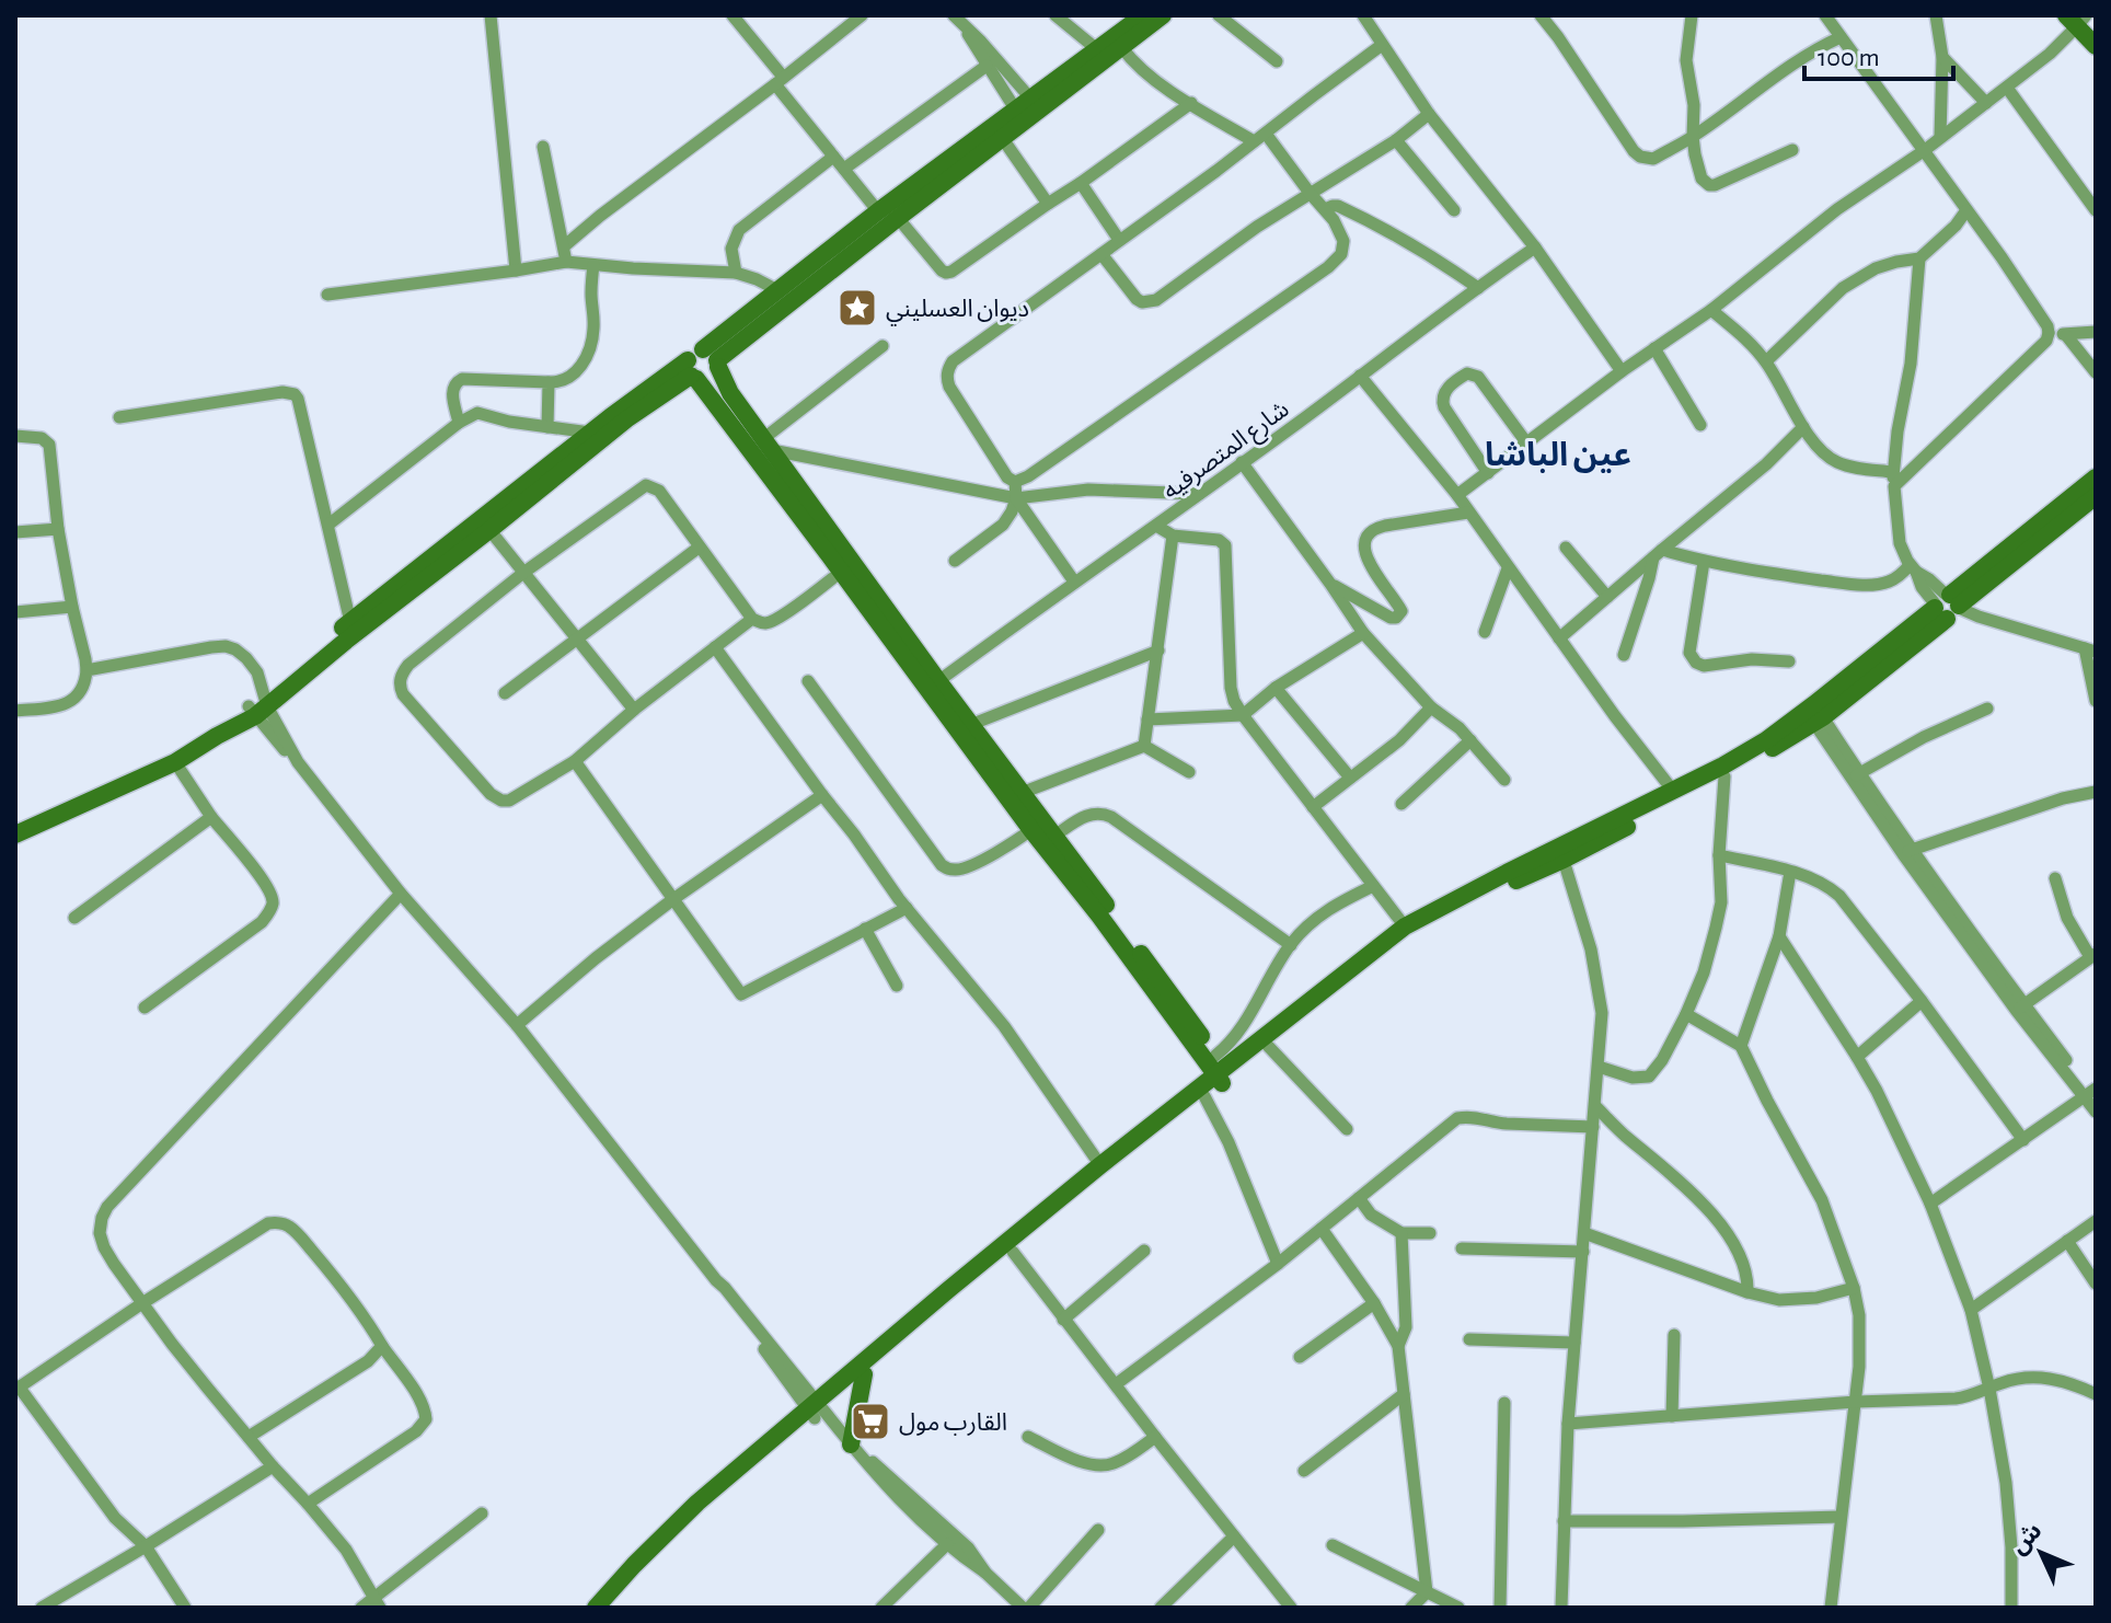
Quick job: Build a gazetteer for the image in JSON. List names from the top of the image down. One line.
{"streets":{"street":["شارع المتصرفيه"]},"districts":["عين الباشا"],"places":{"place":["ديوان العسليني"],"supermarket":["القارب مول"]},"scale_bar":"100 m","north":"top left"}
